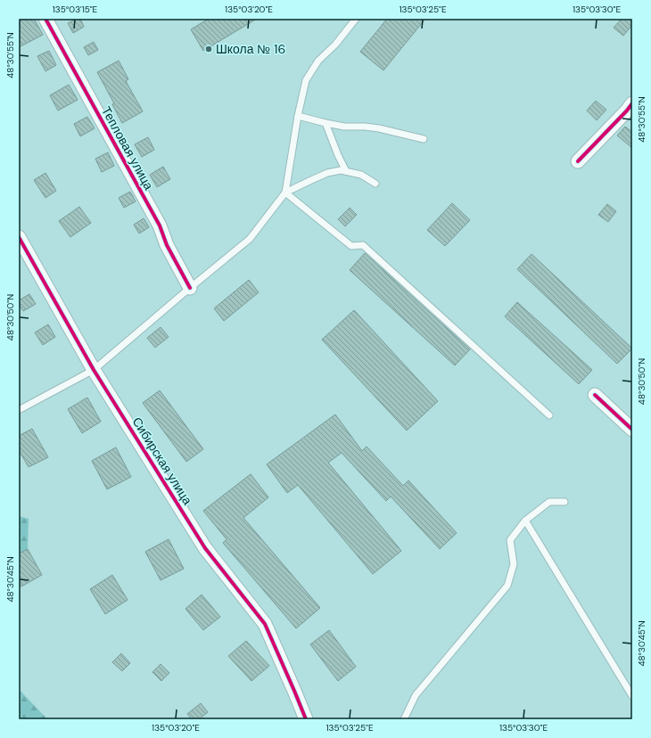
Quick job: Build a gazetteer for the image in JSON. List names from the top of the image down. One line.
{"streets":{"street":["Тепловая улица","Сибирская улица"]},"places":["Школа № 16"],"coordinates":["135°03'15\"E","135°03'20\"E","135°03'25\"E","135°03'30\"E","48°30'55\"N","48°30'50\"N","48°30'45\"N"]}
